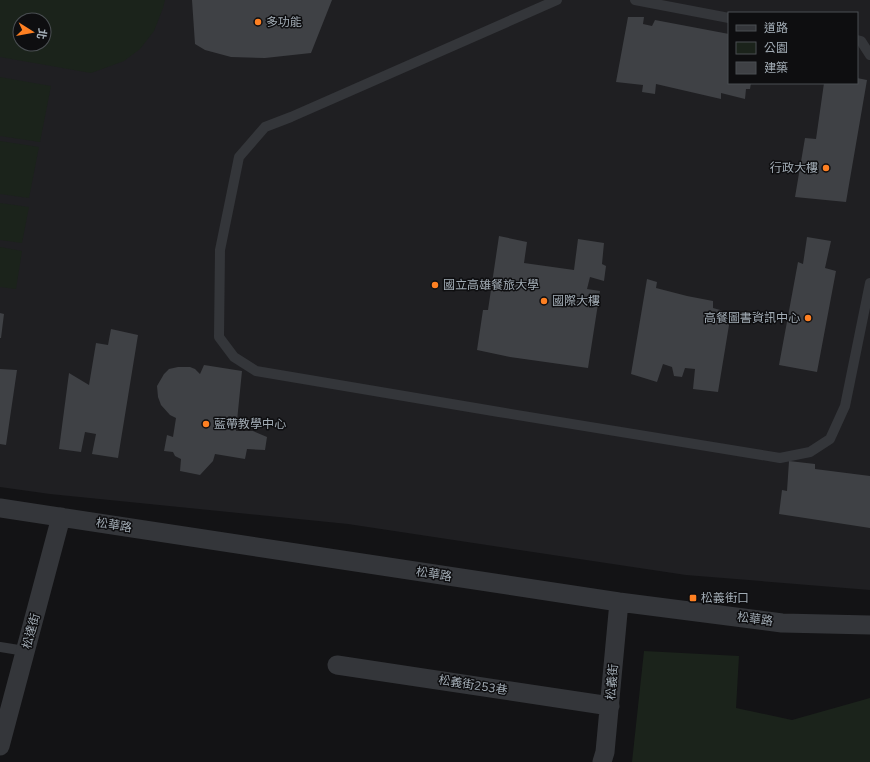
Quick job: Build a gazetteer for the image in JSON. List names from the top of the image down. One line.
{"streets":{"street":["松華路","松達街","松義街","松義街253巷"]},"crossings":[["松華路","松達街"],["松華路","松義街"],["松義街","松義街253巷"]],"places":{"other":["多功能","行政大樓","國立高雄餐旅大學","國際大樓","高餐圖書資訊中心","藍帶教學中心"],"transit":["松義街口"]},"legend":["道路","公園","建築"],"north":"right"}
